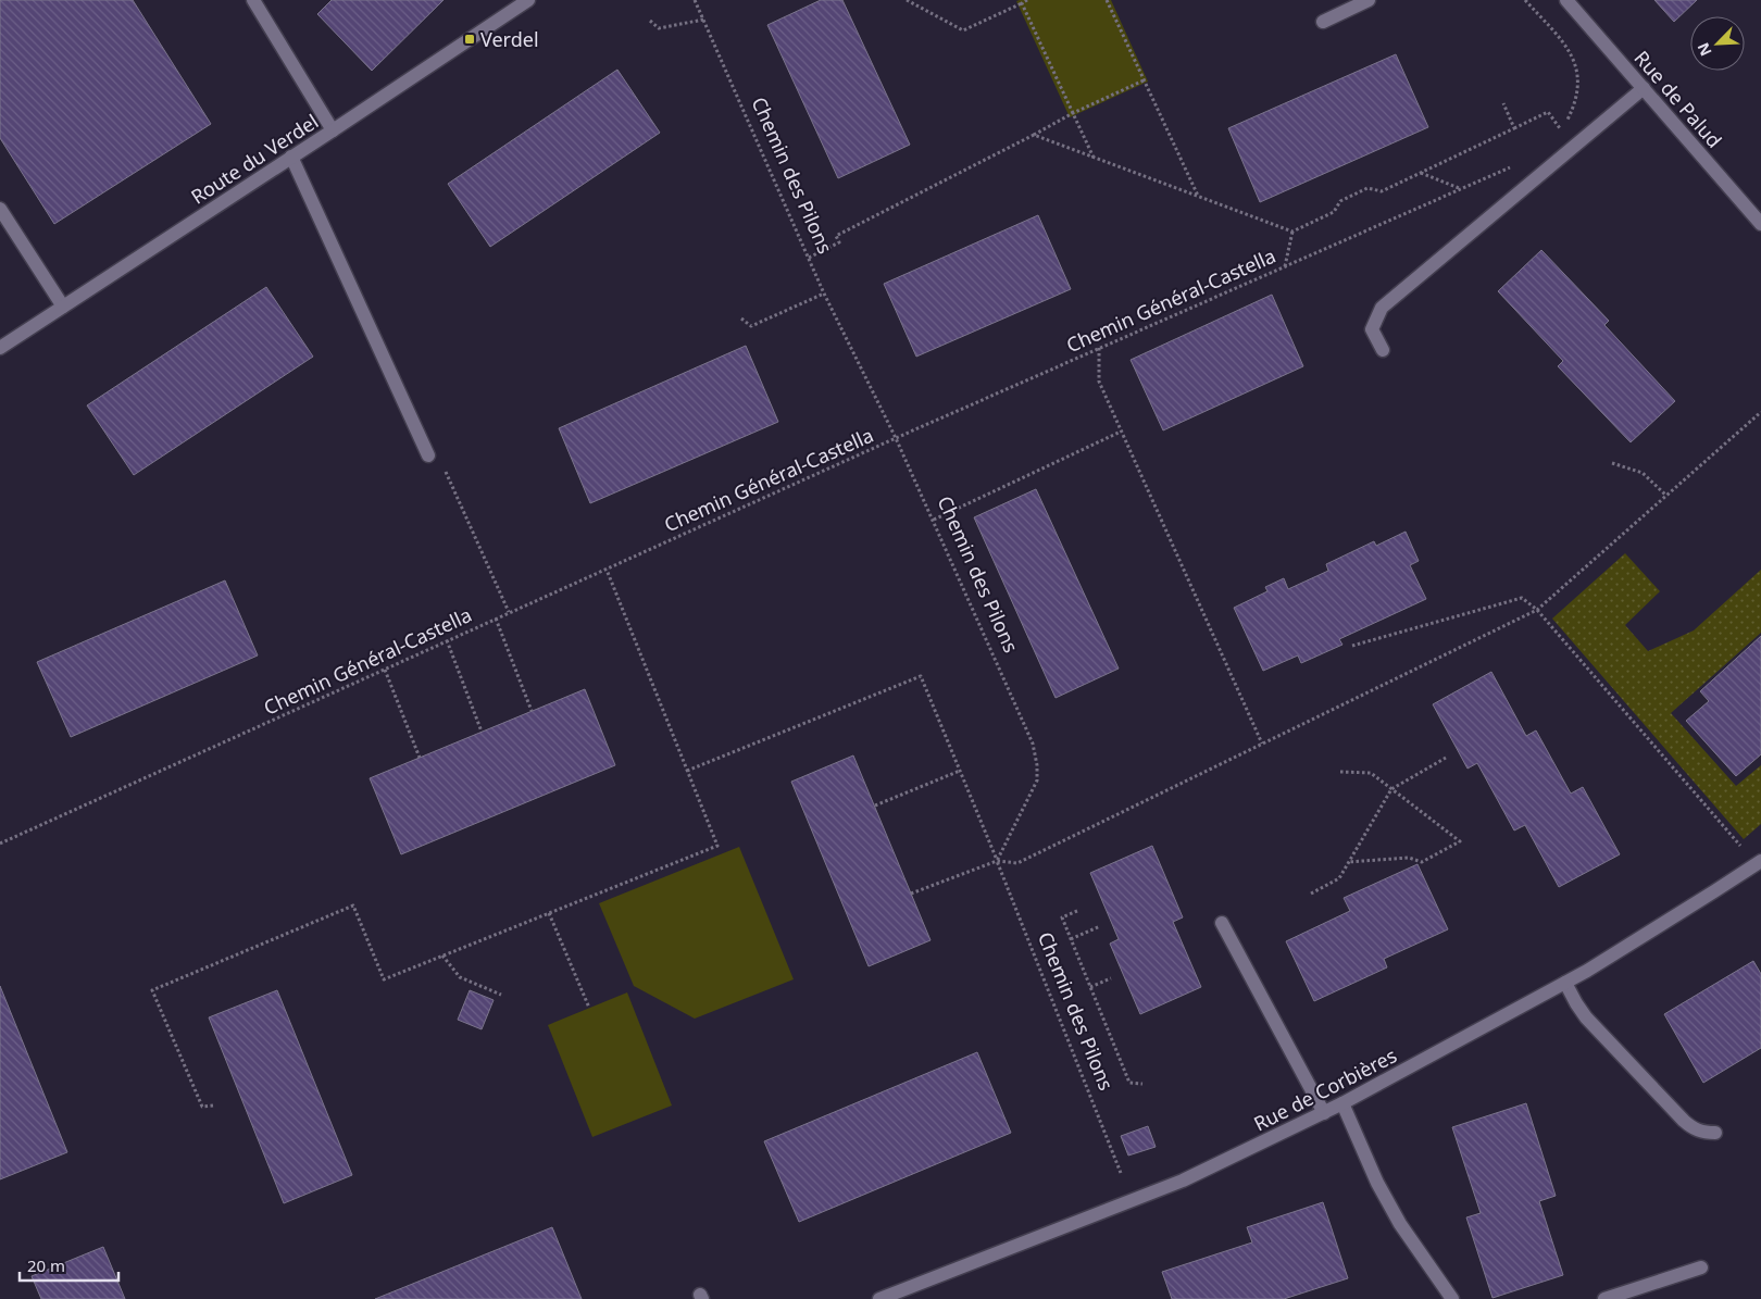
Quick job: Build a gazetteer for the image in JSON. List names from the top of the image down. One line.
{"streets":{"street":["Rue de Palud","Route du Verdel","Rue de Corbières"],"path":["Chemin des Pilons","Chemin Général-Castella"]},"crossings":[["Chemin des Pilons","Chemin Général-Castella"]],"places":{"transit":["Verdel"]},"scale_bar":"20 m","north":"bottom left"}
